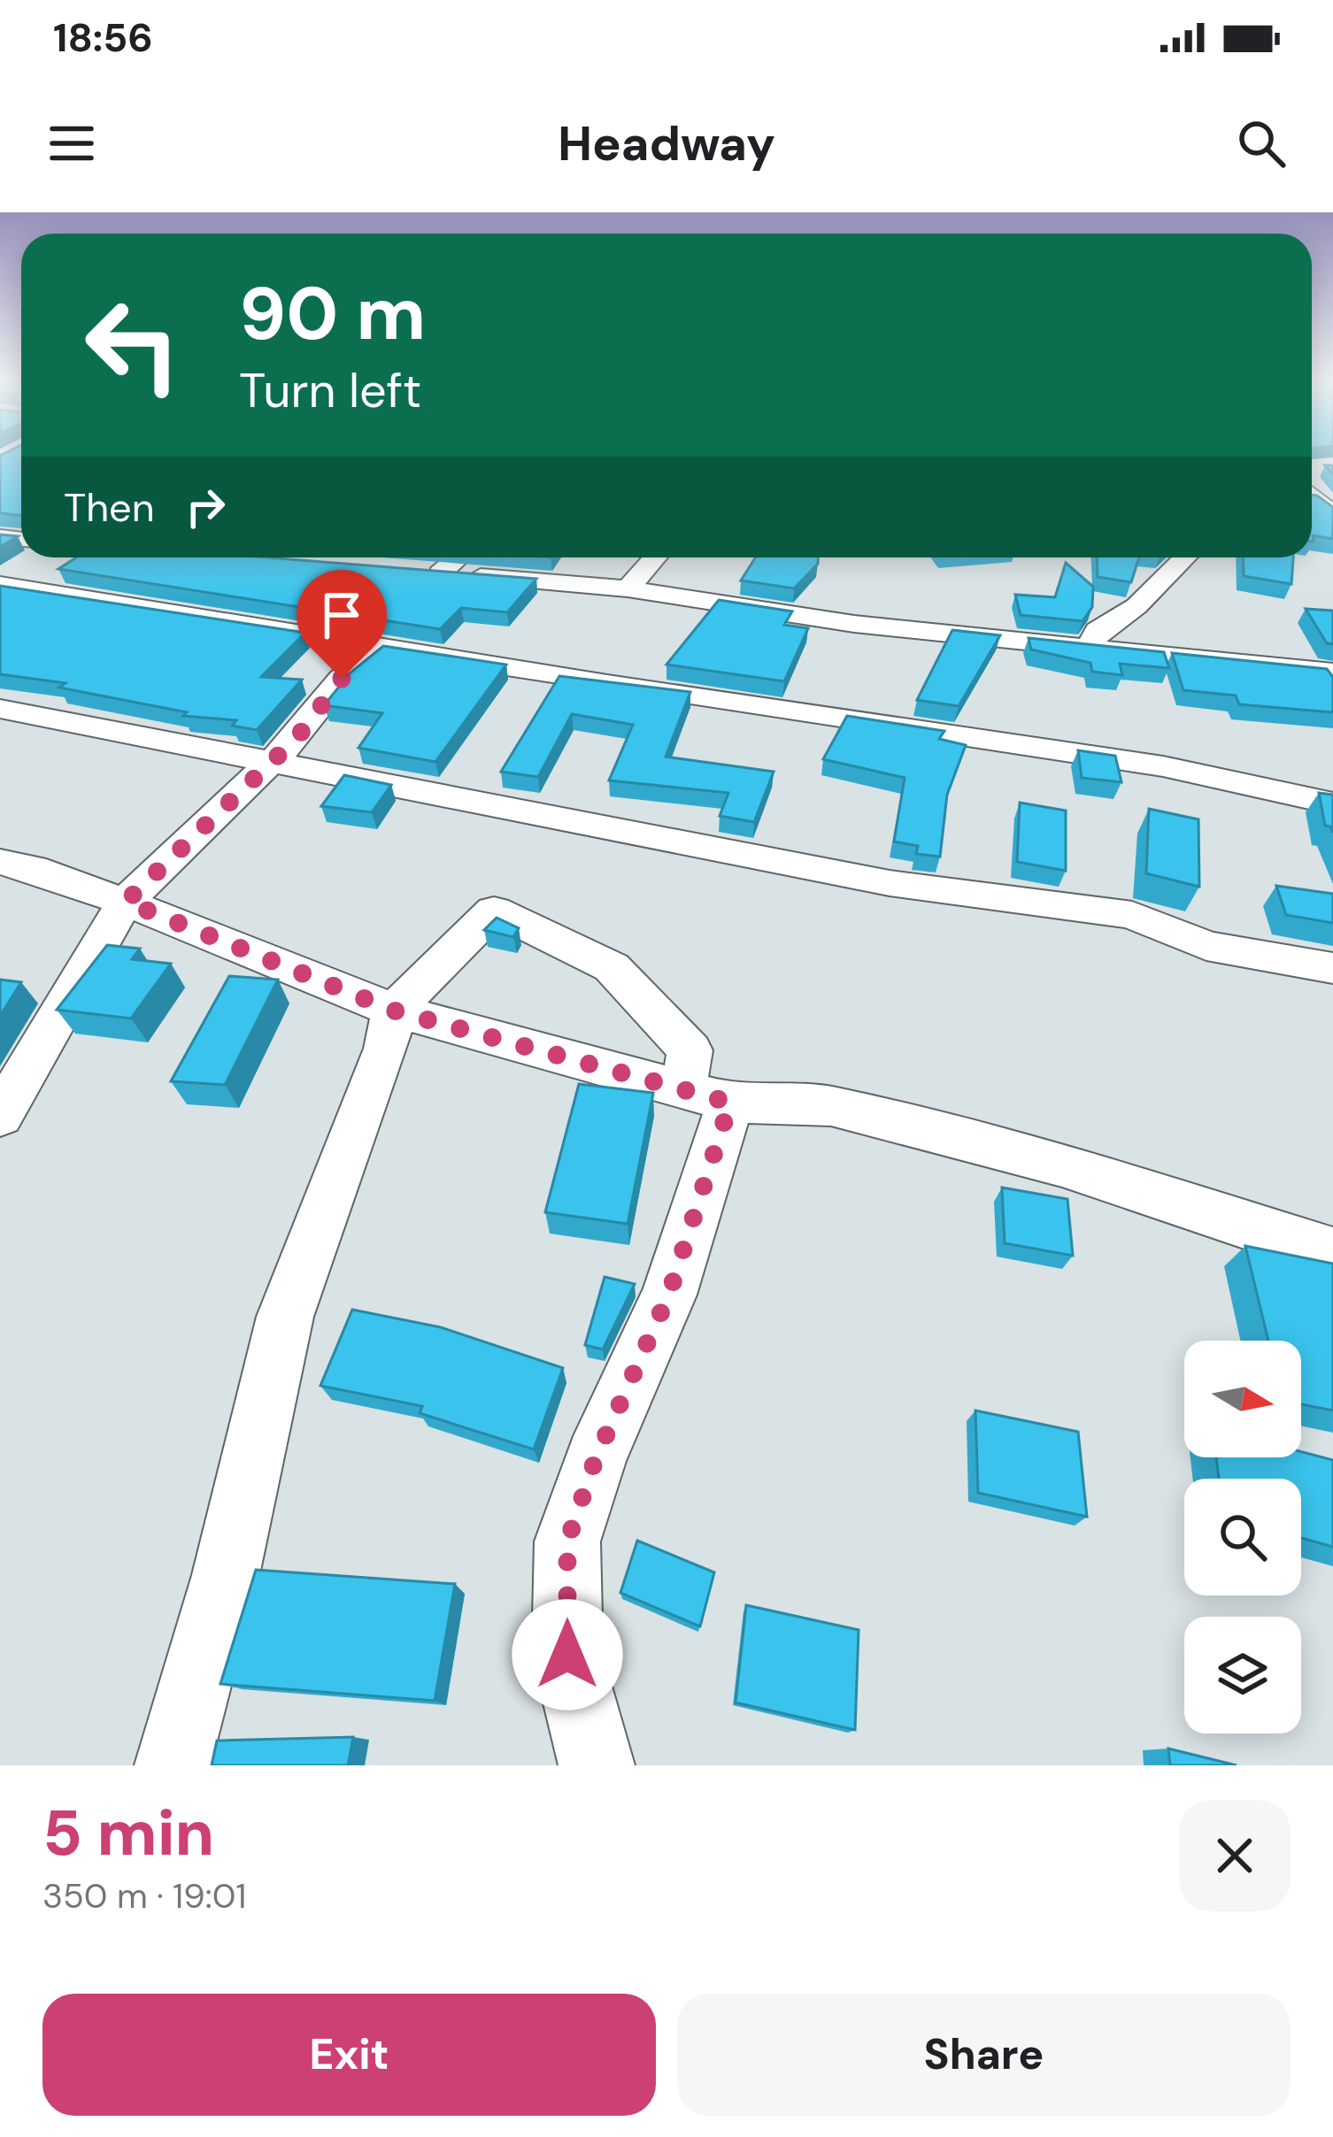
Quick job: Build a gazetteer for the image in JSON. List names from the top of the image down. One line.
{"north":"right","page":{"status":"18:56","header":"Headway","turn":["90 m","Turn left"],"then":"Then","heading":["5 min","350 m · 19:01"],"buttons":["Exit","Share"]}}
